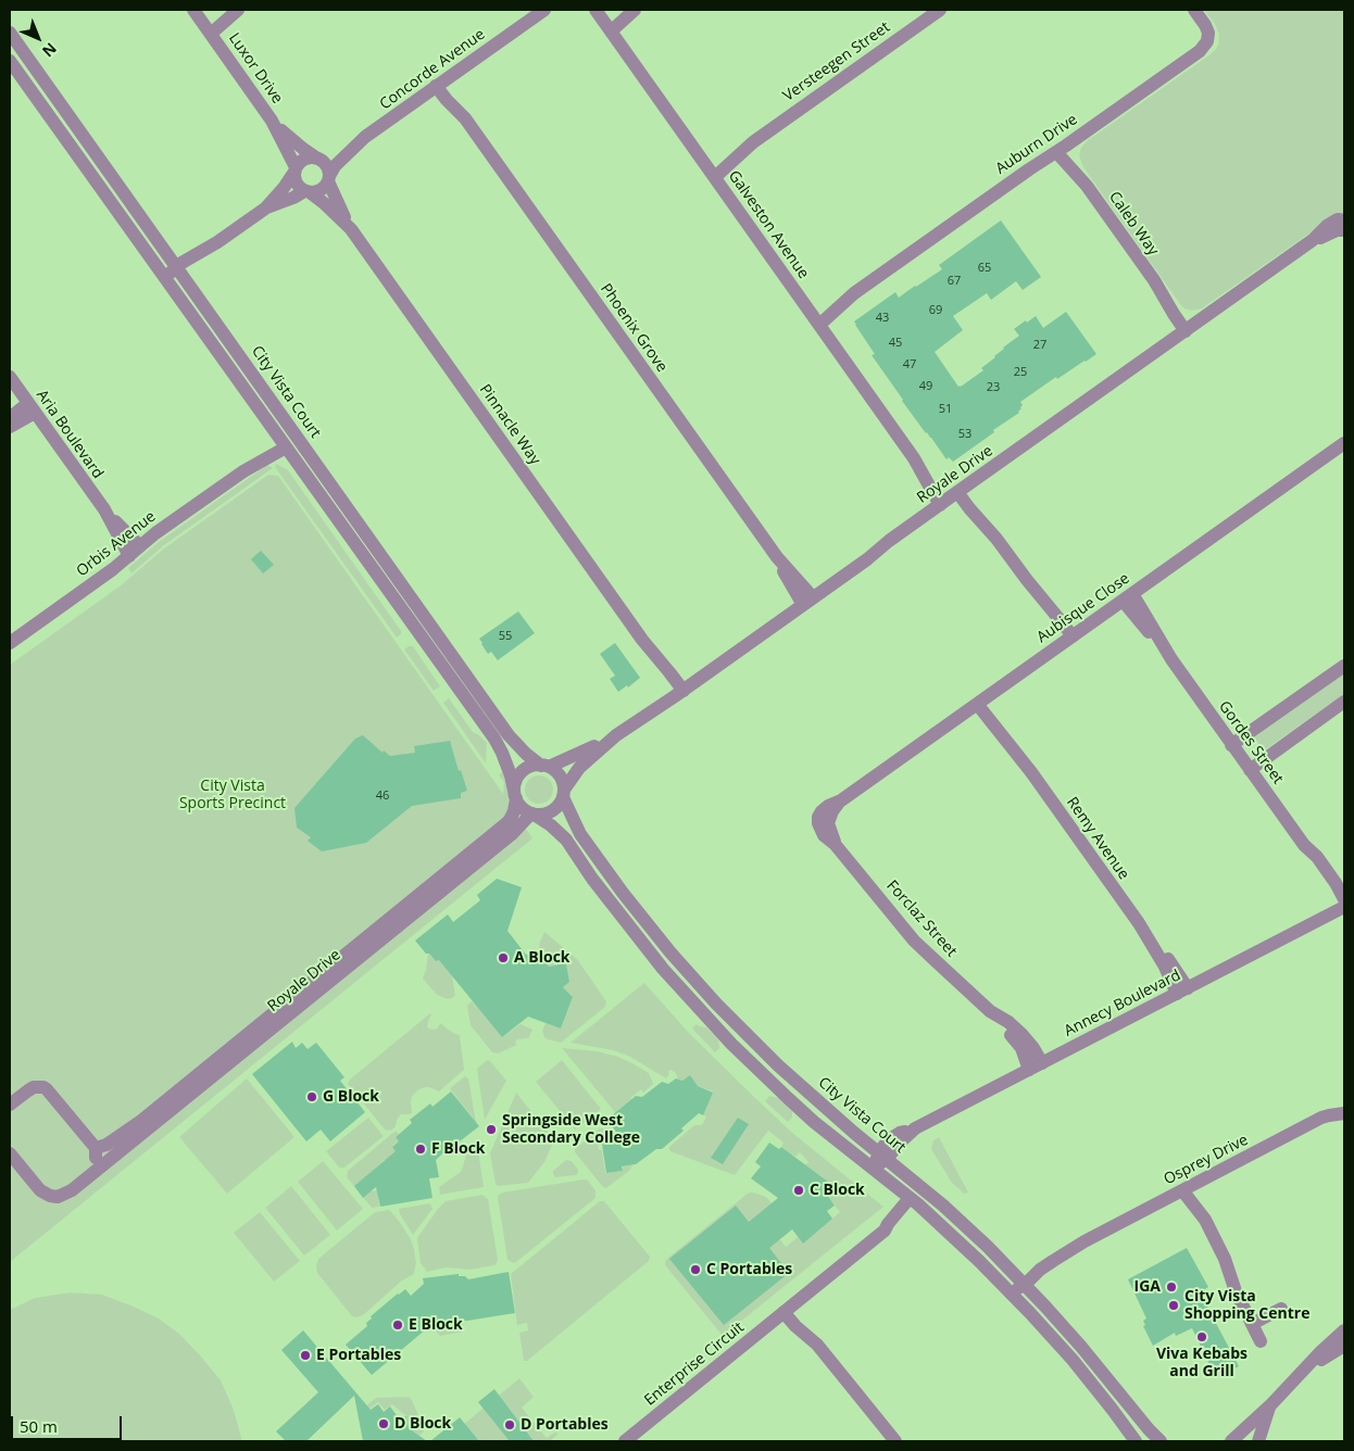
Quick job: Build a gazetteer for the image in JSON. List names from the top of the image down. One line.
{"streets":{"street":["Versteegen Street","Luxor Drive","Concorde Avenue","Auburn Drive","Caleb Way","Galveston Avenue","Phoenix Grove","City Vista Court","Pinnacle Way","Aria Boulevard","Royale Drive","Orbis Avenue","Aubisque Close","Gordes Street","Remy Avenue","Forclaz Street","Annecy Boulevard","Osprey Drive","Enterprise Circuit"]},"crossings":[["Versteegen Street","Galveston Avenue"],["Luxor Drive","Concorde Avenue"],["Luxor Drive","Pinnacle Way"],["Concorde Avenue","Phoenix Grove"],["Concorde Avenue","Pinnacle Way"],["Auburn Drive","Caleb Way"],["Auburn Drive","Galveston Avenue"],["Caleb Way","Royale Drive"],["Galveston Avenue","Royale Drive"],["Galveston Avenue","Aubisque Close"],["Phoenix Grove","Royale Drive"],["City Vista Court","Royale Drive"],["City Vista Court","Annecy Boulevard"],["City Vista Court","Osprey Drive"],["Pinnacle Way","Royale Drive"],["Aria Boulevard","Orbis Avenue"],["Aubisque Close","Gordes Street"],["Aubisque Close","Remy Avenue"],["Aubisque Close","Forclaz Street"],["Gordes Street","Annecy Boulevard"],["Remy Avenue","Annecy Boulevard"],["Forclaz Street","Annecy Boulevard"]],"parks":["City Vista Sports Precinct"],"places":["A Block","G Block","Springside West Secondary College","F Block","C Block","C Portables","IGA","City Vista Shopping Centre","E Block","Viva Kebabs and Grill","E Portables","D Block","D Portables"],"house_numbers":["65","67","69","43","45","27","47","25","49","23","51","53","55","46"],"scale_bar":"50 m","north":"bottom right"}
